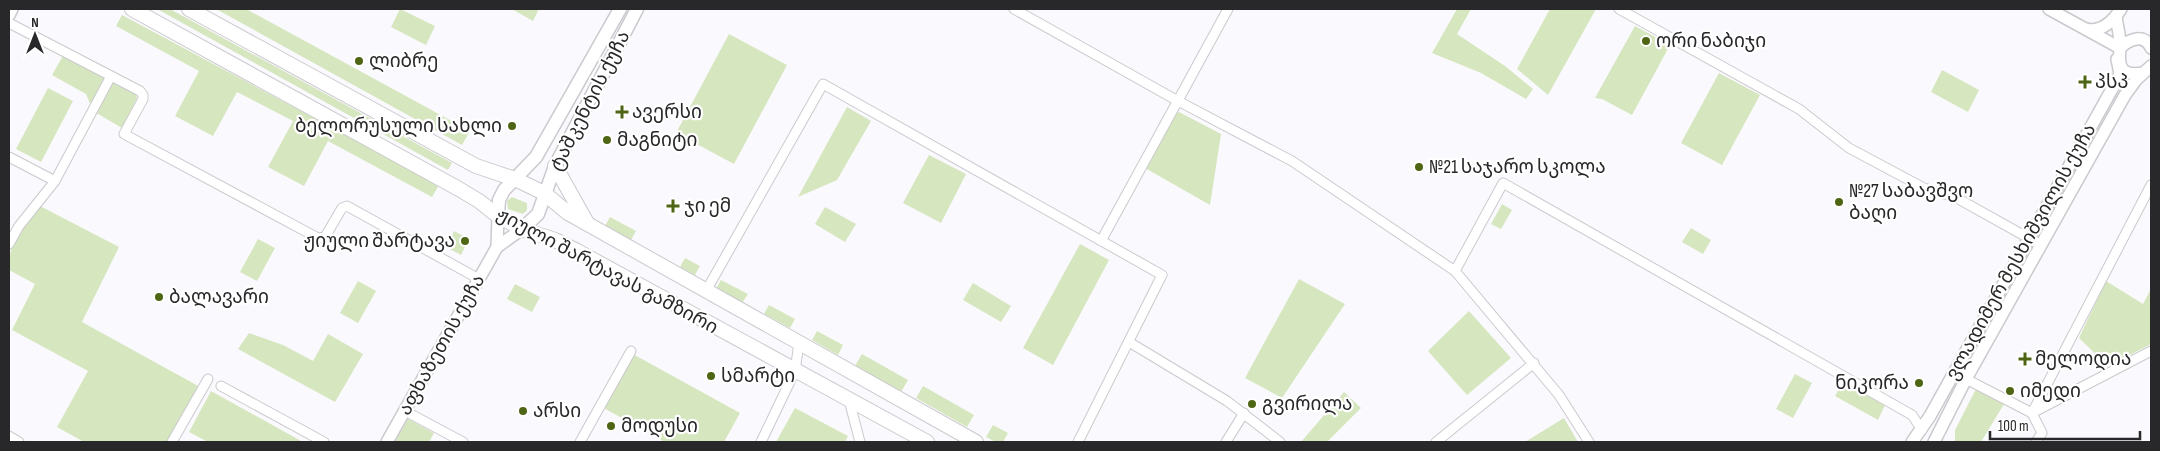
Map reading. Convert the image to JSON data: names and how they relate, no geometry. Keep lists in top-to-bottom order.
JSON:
{
  "streets": {
    "main road": ["ტაშკენტის ქუჩა", "ჟიული შარტავას გამზირი"],
    "street": ["ვლადიმერ მესხიშვილის ქუჩა", "აფხაზეთის ქუჩა"]
  },
  "crossings": [
    ["ტაშკენტის ქუჩა", "ჟიული შარტავას გამზირი"],
    ["ტაშკენტის ქუჩა", "აფხაზეთის ქუჩა"],
    ["ჟიული შარტავას გამზირი", "აფხაზეთის ქუჩა"]
  ],
  "places": {
    "other": [
      "ორი ნაბიჯი",
      "ლიბრე",
      "ბელორუსული სახლი",
      "მაგნიტი",
      "№21 საჯარო სკოლა",
      "№27 საბავშვო ბაღი",
      "ჟიული შარტავა",
      "ბალავარი",
      "სმარტი",
      "ნიკორა",
      "იმედი",
      "გვირილა",
      "არსი",
      "მოდუსი"
    ],
    "health": [
      "პსპ",
      "ავერსი",
      "ჯი ემ",
      "მელოდია"
    ]
  },
  "scale_bar": "100 m",
  "north": "top"
}
